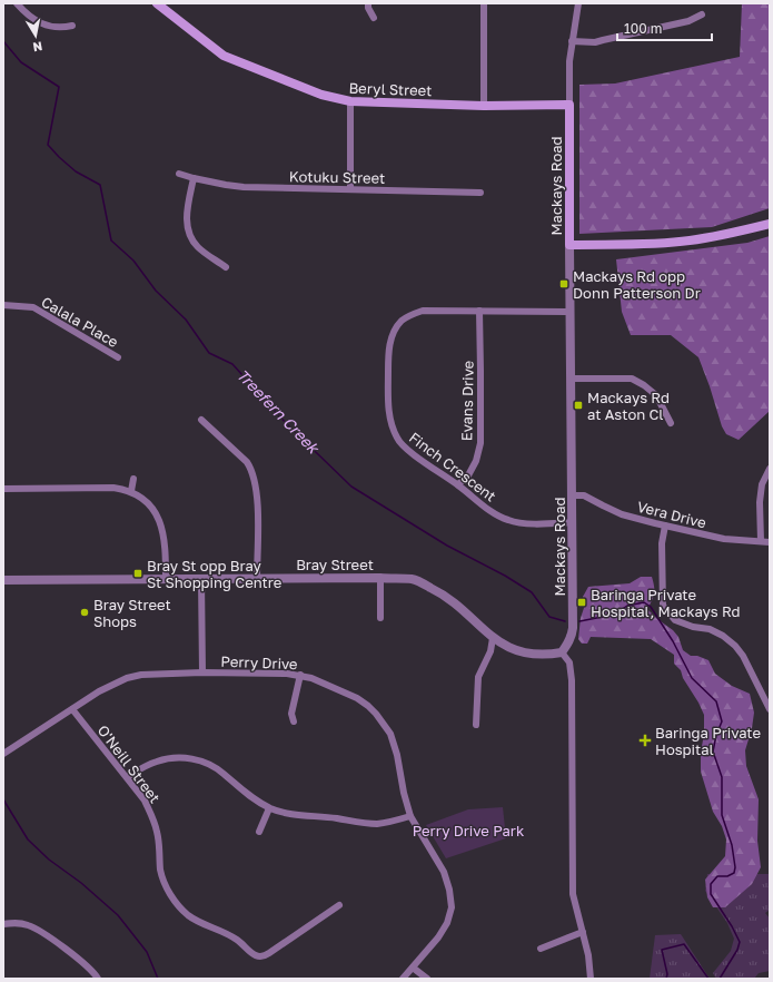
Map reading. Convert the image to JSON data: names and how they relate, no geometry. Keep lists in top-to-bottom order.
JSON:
{
  "streets": {
    "main road": ["Beryl Street", "Mackays Road"],
    "street": [
      "Kotuku Street",
      "Calala Place",
      "Evans Drive",
      "Finch Crescent",
      "Vera Drive",
      "Bray Street",
      "Perry Drive",
      "O'Neill Street"
    ]
  },
  "crossings": [
    ["Beryl Street", "Mackays Road"],
    ["Mackays Road", "Finch Crescent"],
    ["Mackays Road", "Vera Drive"],
    ["Mackays Road", "Bray Street"],
    ["Evans Drive", "Finch Crescent"],
    ["Perry Drive", "O'Neill Street"]
  ],
  "water": ["Treefern Creek"],
  "parks": ["Perry Drive Park"],
  "places": {
    "transit": [
      "Mackays Rd opp Donn Patterson Dr",
      "Mackays Rd at Aston Cl",
      "Bray St opp Bray St Shopping Centre",
      "Baringa Private Hospital, Mackays Rd"
    ],
    "other": ["Bray Street Shops"],
    "health": ["Baringa Private Hospital"]
  },
  "scale_bar": "100 m",
  "north": "bottom"
}
